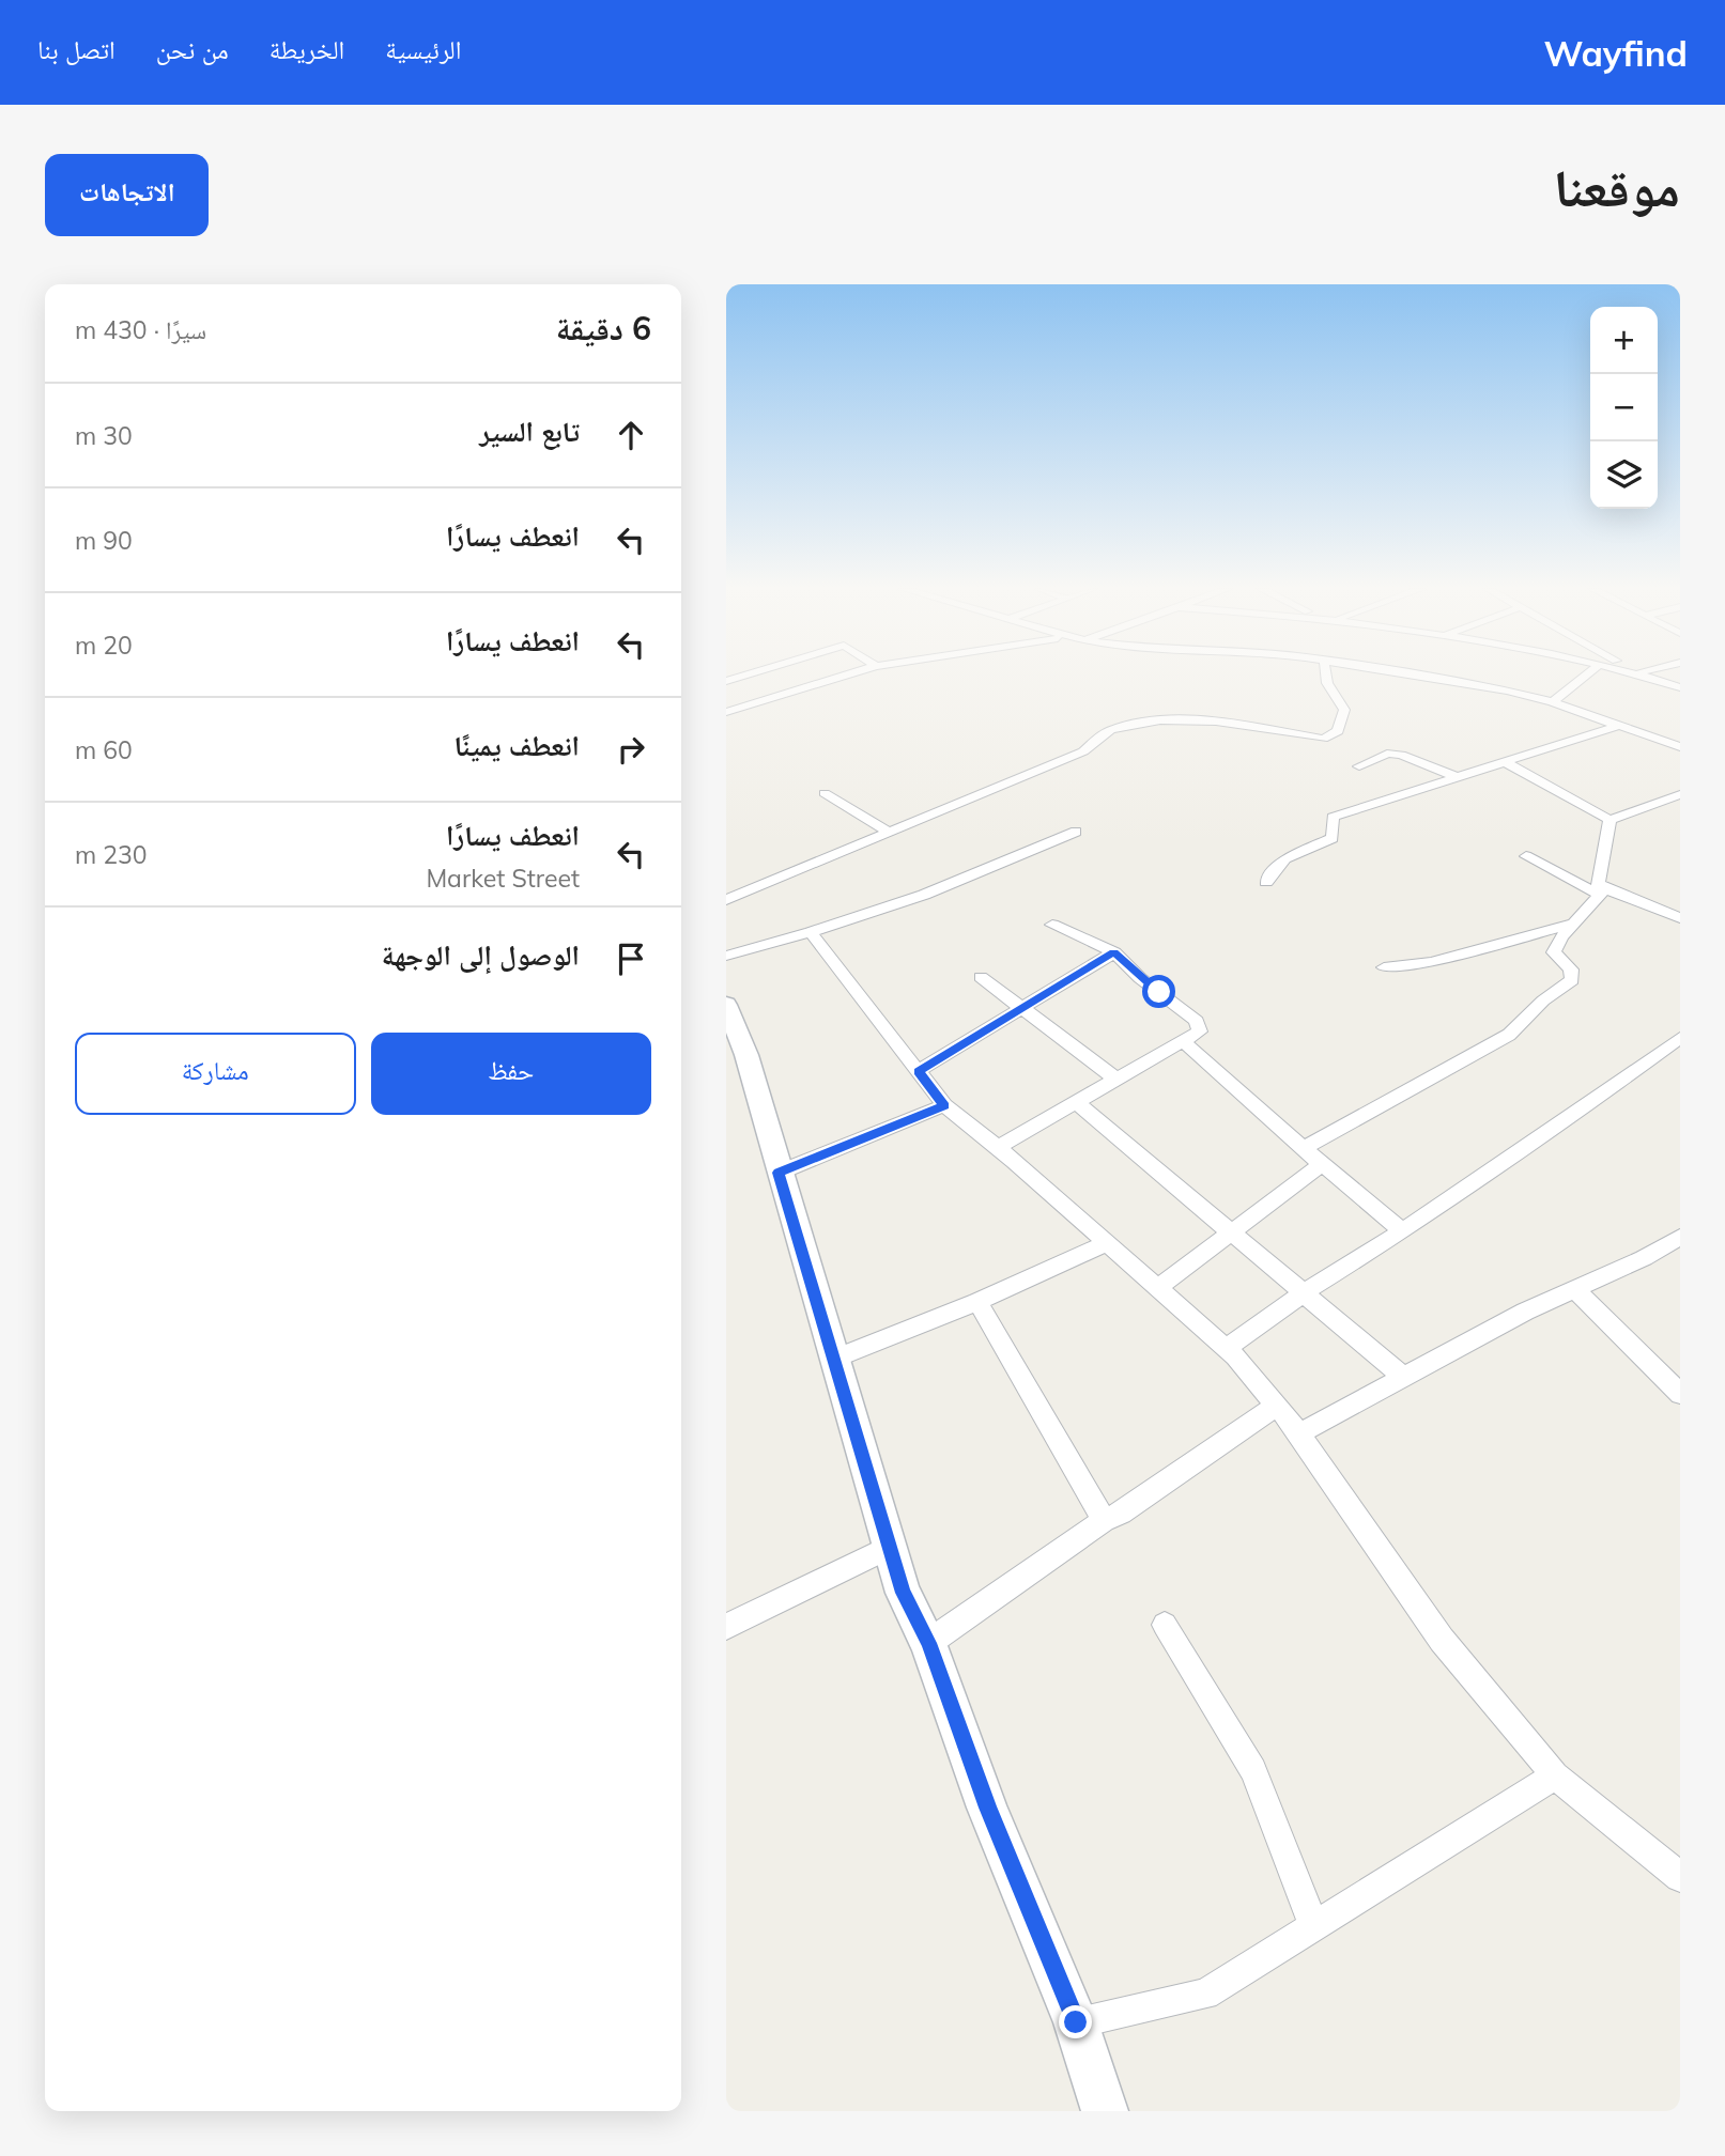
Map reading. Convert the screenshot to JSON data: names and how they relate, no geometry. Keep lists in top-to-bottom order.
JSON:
{
  "page": {
    "header": "Wayfind",
    "nav": [
      "الرئيسية",
      "الخريطة",
      "من نحن",
      "اتصل بنا"
    ],
    "title": "موقعنا",
    "buttons": [
      "الاتجاهات",
      ["حفظ", "مشاركة"]
    ],
    "heading": ["6 دقيقة", "سيرًا · 430 m"],
    "map_buttons": ["+", "−"],
    "list": [
      ["تابع السير", "30 m"],
      ["انعطف يسارًا", "90 m"],
      ["انعطف يسارًا", "20 m"],
      ["انعطف يمينًا", "60 m"],
      ["انعطف يسارًا", "Market Street", "230 m"],
      "الوصول إلى الوجهة"
    ]
  }
}
